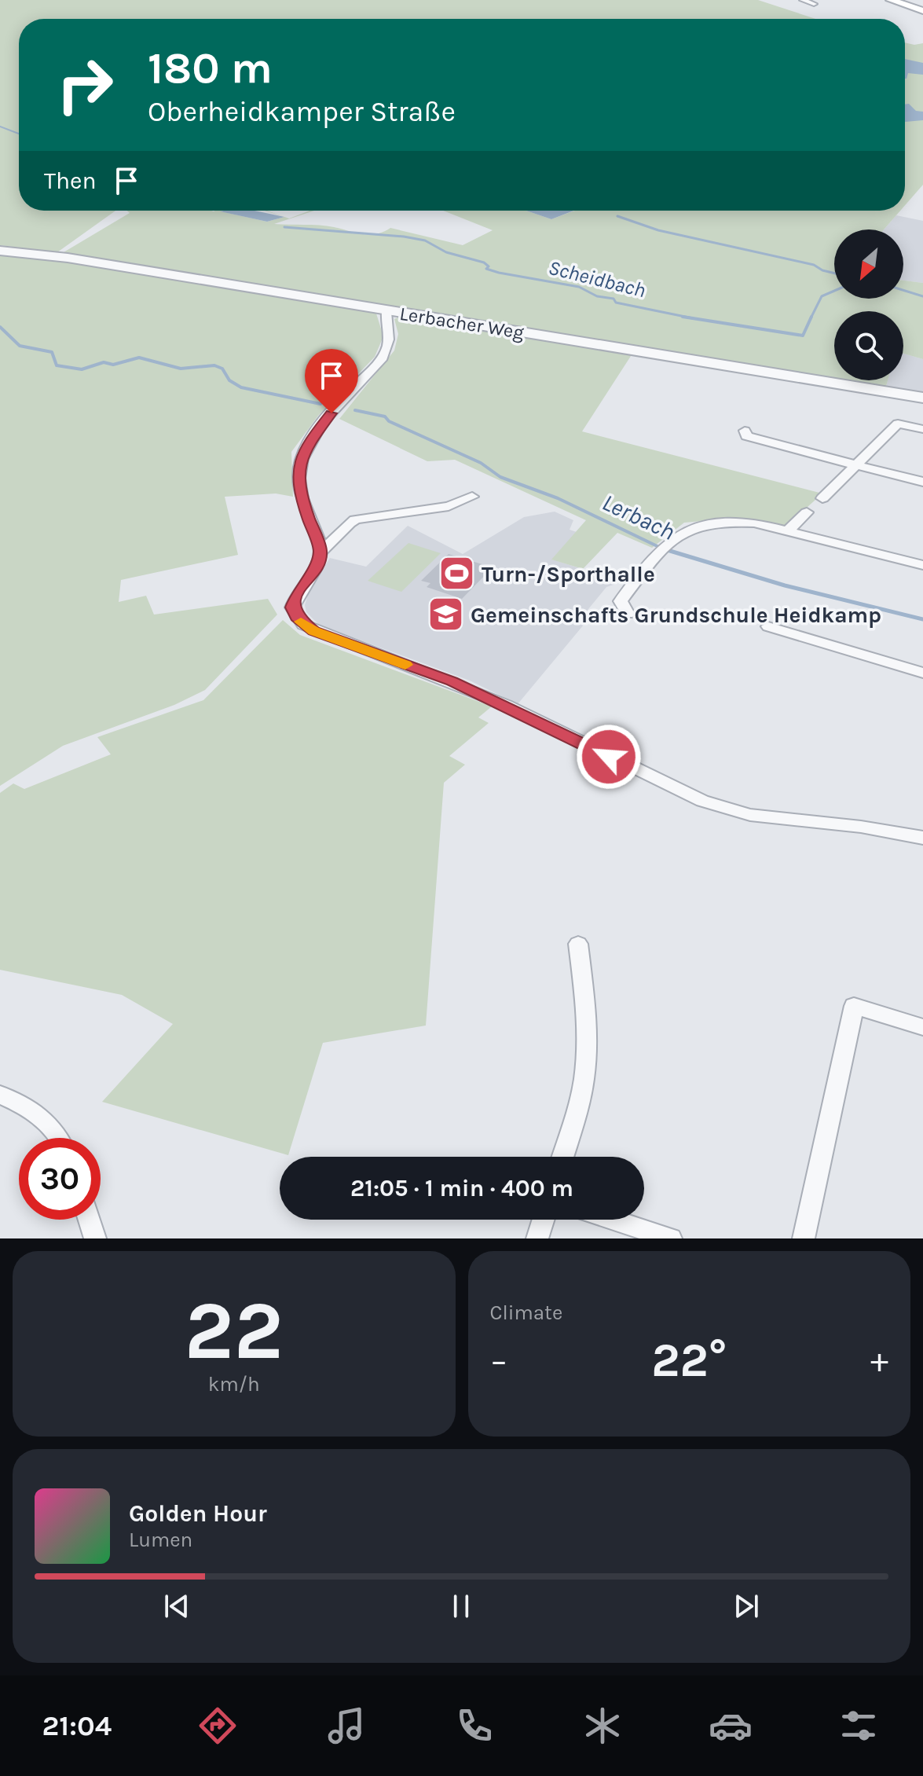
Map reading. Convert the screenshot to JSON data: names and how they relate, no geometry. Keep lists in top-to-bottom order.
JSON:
{
  "streets": {
    "street": ["Lerbacher Weg"]
  },
  "water": ["Scheidbach", "Lerbach"],
  "places": {
    "sports": ["Turn-/Sporthalle"],
    "school or university": ["Gemeinschafts Grundschule Heidkamp"]
  },
  "north": "bottom left",
  "page": {
    "turn": ["180 m", "Oberheidkamper Straße"],
    "then": "Then",
    "limit": "30",
    "trip": "21:05 · 1 min · 400 m",
    "tile": [
      ["22", "km/h"],
      "Climate"
    ],
    "heat": ["−", "22°", "+"],
    "song": ["Golden Hour", "Lumen"],
    "tabs": "21:04"
  }
}
